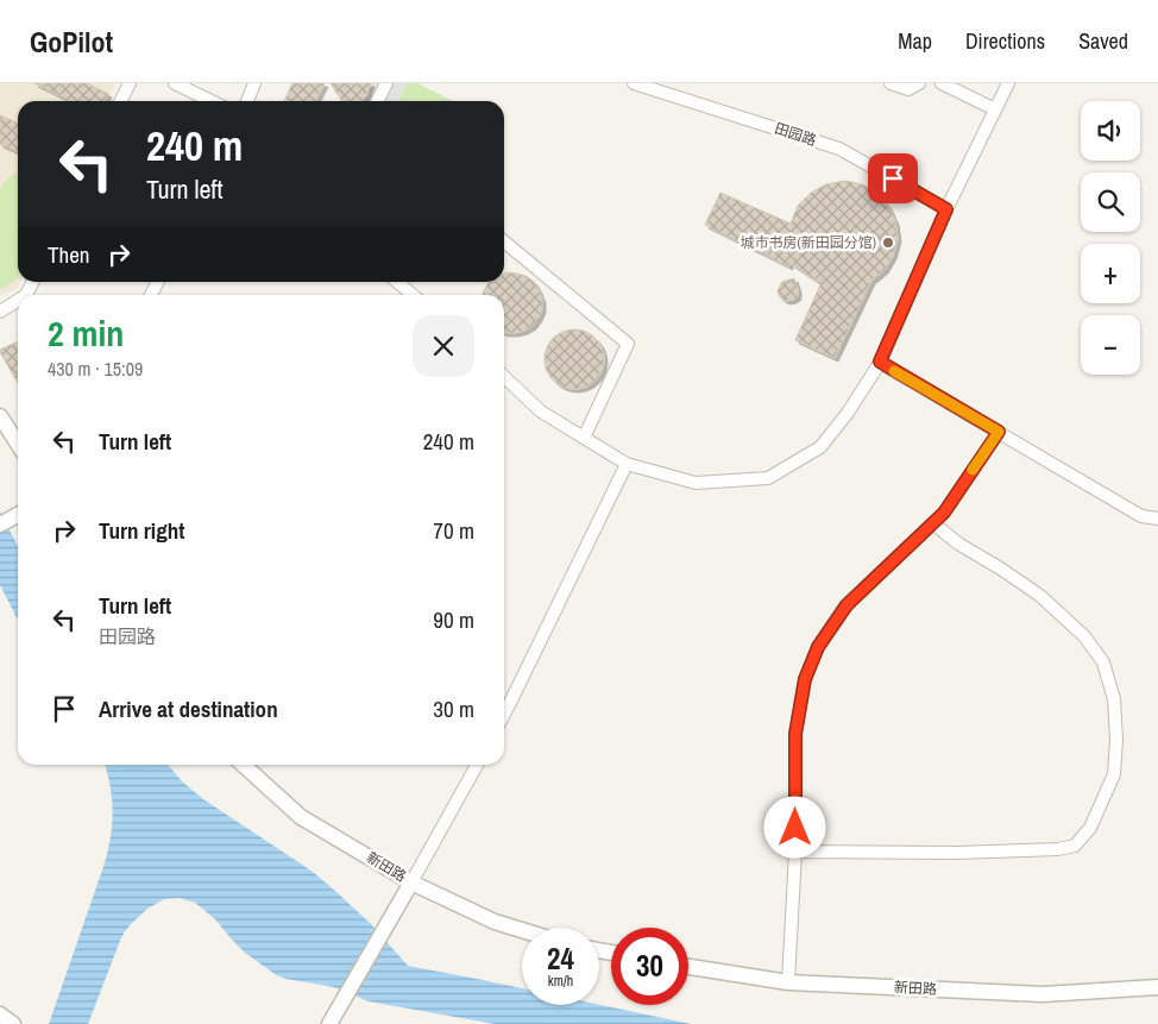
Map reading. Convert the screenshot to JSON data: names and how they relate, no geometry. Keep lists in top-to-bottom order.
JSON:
{
  "streets": {
    "street": ["田园路", "新田路"]
  },
  "places": ["城市书房(新田园分馆)"],
  "page": {
    "header": "GoPilot",
    "nav": ["Map", "Directions", "Saved"],
    "map_buttons": ["+", "−"],
    "turn": ["240 m", "Turn left"],
    "then": "Then",
    "heading": ["2 min", "430 m · 15:09"],
    "list": [
      {
        "name": "Turn left",
        "value": "240 m"
      },
      {
        "name": "Turn right",
        "value": "70 m"
      },
      {
        "name": "Turn left",
        "note": "田园路",
        "value": "90 m"
      },
      {
        "name": "Arrive at destination",
        "value": "30 m"
      }
    ],
    "speed": "24 km/h",
    "limit": "30"
  }
}
